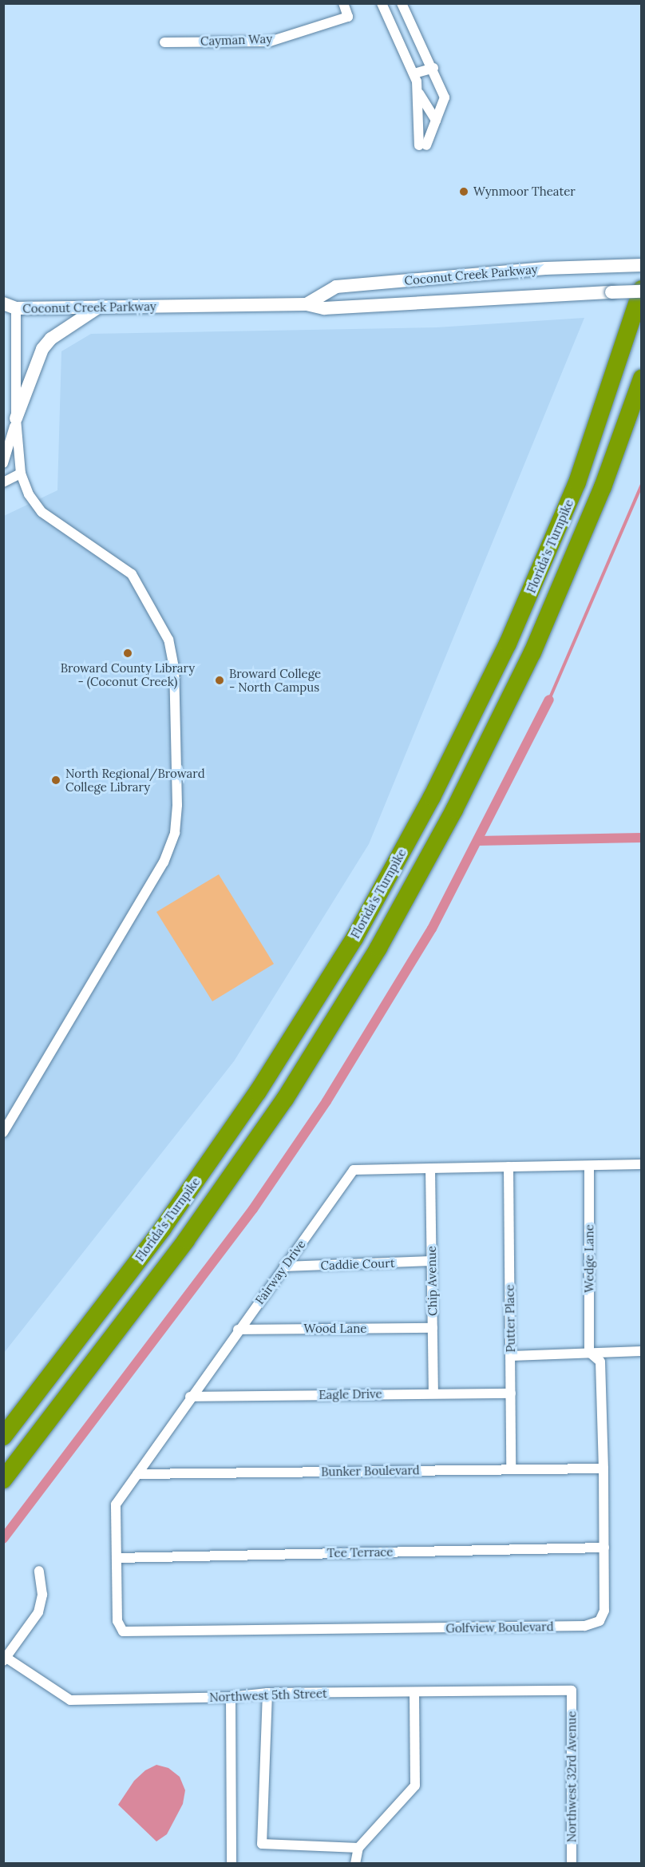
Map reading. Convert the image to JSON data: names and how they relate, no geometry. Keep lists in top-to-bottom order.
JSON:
{
  "streets": {
    "highway": ["Florida's Turnpike"],
    "main road": ["Coconut Creek Parkway"],
    "street": [
      "Cayman Way",
      "Wedge Lane",
      "Caddie Court",
      "Fairway Drive",
      "Chip Avenue",
      "Putter Place",
      "Wood Lane",
      "Eagle Drive",
      "Bunker Boulevard",
      "Tee Terrace",
      "Golfview Boulevard",
      "Northwest 5th Street",
      "Northwest 32rd Avenue"
    ]
  },
  "crossings": [
    ["Coconut Creek Parkway", "Florida's Turnpike"],
    ["Wedge Lane", "Fairway Drive"],
    ["Wedge Lane", "Golfview Boulevard"],
    ["Caddie Court", "Fairway Drive"],
    ["Caddie Court", "Chip Avenue"],
    ["Fairway Drive", "Chip Avenue"],
    ["Fairway Drive", "Putter Place"],
    ["Fairway Drive", "Wood Lane"],
    ["Fairway Drive", "Eagle Drive"],
    ["Fairway Drive", "Bunker Boulevard"],
    ["Fairway Drive", "Tee Terrace"],
    ["Fairway Drive", "Golfview Boulevard"],
    ["Chip Avenue", "Wood Lane"],
    ["Chip Avenue", "Eagle Drive"],
    ["Putter Place", "Eagle Drive"],
    ["Putter Place", "Bunker Boulevard"],
    ["Bunker Boulevard", "Golfview Boulevard"],
    ["Tee Terrace", "Golfview Boulevard"],
    ["Northwest 5th Street", "Northwest 32rd Avenue"]
  ],
  "places": [
    "Wynmoor Theater",
    "Broward County Library - (Coconut Creek)",
    "Broward College - North Campus",
    "North Regional/Broward College Library"
  ]
}
